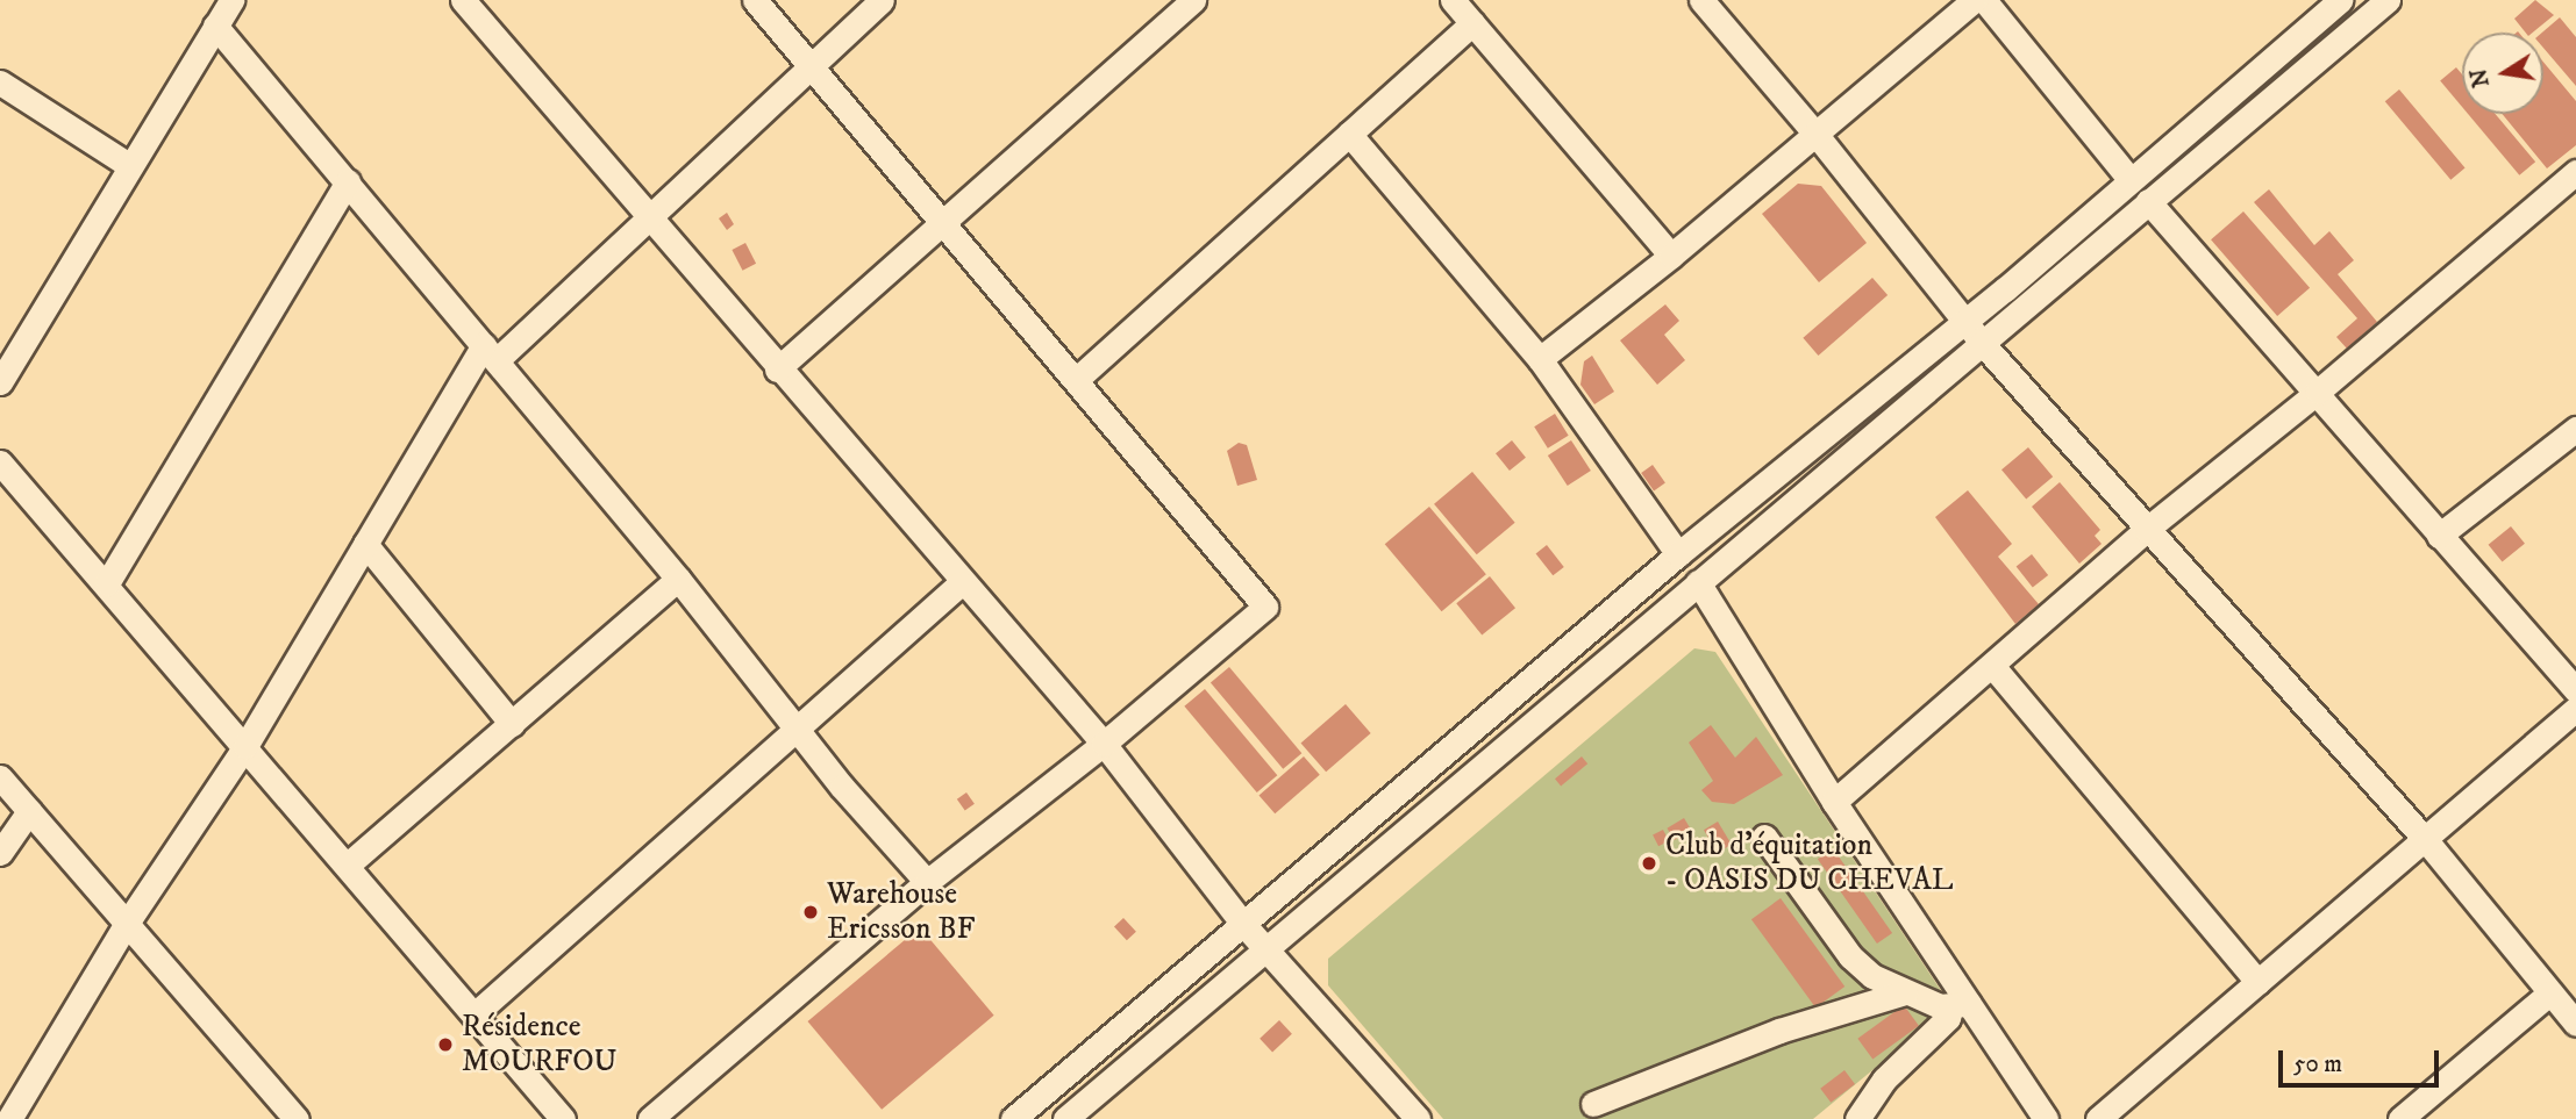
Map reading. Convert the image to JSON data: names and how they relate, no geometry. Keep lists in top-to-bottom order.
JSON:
{
  "places": ["Club d'équitation - OASIS DU CHEVAL", "Warehouse Ericsson BF", "Résidence MOURFOU"],
  "scale_bar": "50 m",
  "north": "left"
}
